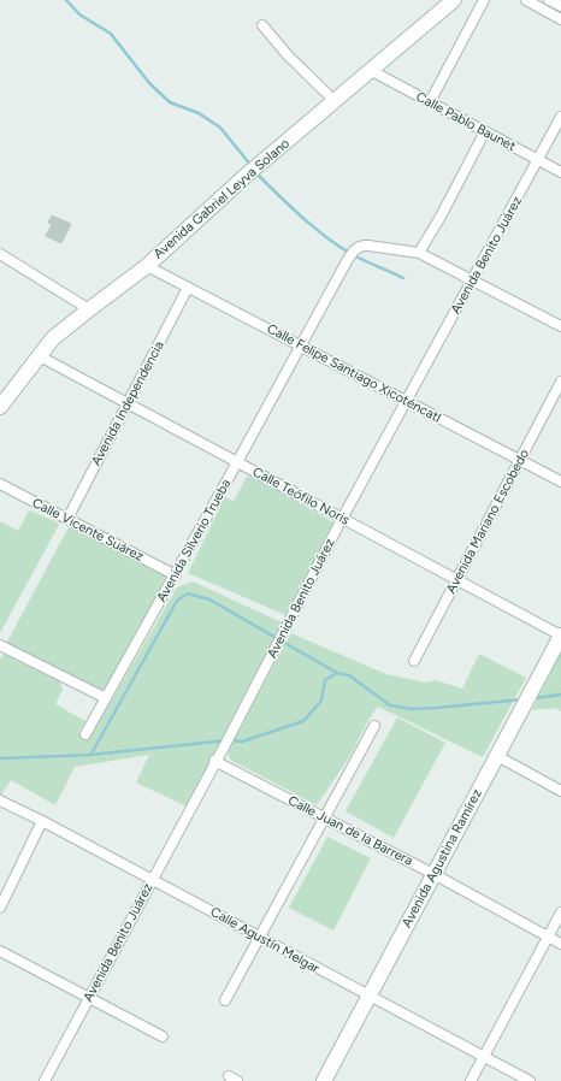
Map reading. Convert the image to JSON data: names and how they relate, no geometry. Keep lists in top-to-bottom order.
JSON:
{
  "streets": {
    "street": [
      "Calle Pablo Baunet",
      "Avenida Gabriel Leyva Solano",
      "Avenida Benito Juárez",
      "Calle Felipe Santiago Xicoténcatl",
      "Avenida Independencia",
      "Calle Teófilo Noris",
      "Avenida Mariano Escobedo",
      "Calle Vicente Suárez",
      "Avenida Silverio Trueba",
      "Calle Juan de la Barrera",
      "Avenida Agustina Ramírez",
      "Calle Agustín Melgar"
    ]
  },
  "crossings": [
    ["Calle Pablo Baunet", "Avenida Gabriel Leyva Solano"],
    ["Calle Pablo Baunet", "Avenida Benito Juárez"],
    ["Avenida Gabriel Leyva Solano", "Calle Felipe Santiago Xicoténcatl"],
    ["Avenida Gabriel Leyva Solano", "Calle Teófilo Noris"],
    ["Avenida Benito Juárez", "Calle Felipe Santiago Xicoténcatl"],
    ["Avenida Benito Juárez", "Calle Teófilo Noris"],
    ["Avenida Benito Juárez", "Calle Juan de la Barrera"],
    ["Avenida Benito Juárez", "Calle Agustín Melgar"],
    ["Calle Felipe Santiago Xicoténcatl", "Avenida Independencia"],
    ["Calle Felipe Santiago Xicoténcatl", "Avenida Mariano Escobedo"],
    ["Calle Felipe Santiago Xicoténcatl", "Avenida Silverio Trueba"],
    ["Avenida Independencia", "Calle Teófilo Noris"],
    ["Avenida Independencia", "Calle Vicente Suárez"],
    ["Calle Teófilo Noris", "Avenida Mariano Escobedo"],
    ["Calle Teófilo Noris", "Avenida Silverio Trueba"],
    ["Calle Teófilo Noris", "Avenida Agustina Ramírez"],
    ["Calle Vicente Suárez", "Avenida Silverio Trueba"],
    ["Calle Juan de la Barrera", "Avenida Agustina Ramírez"],
    ["Avenida Agustina Ramírez", "Calle Agustín Melgar"]
  ]
}
